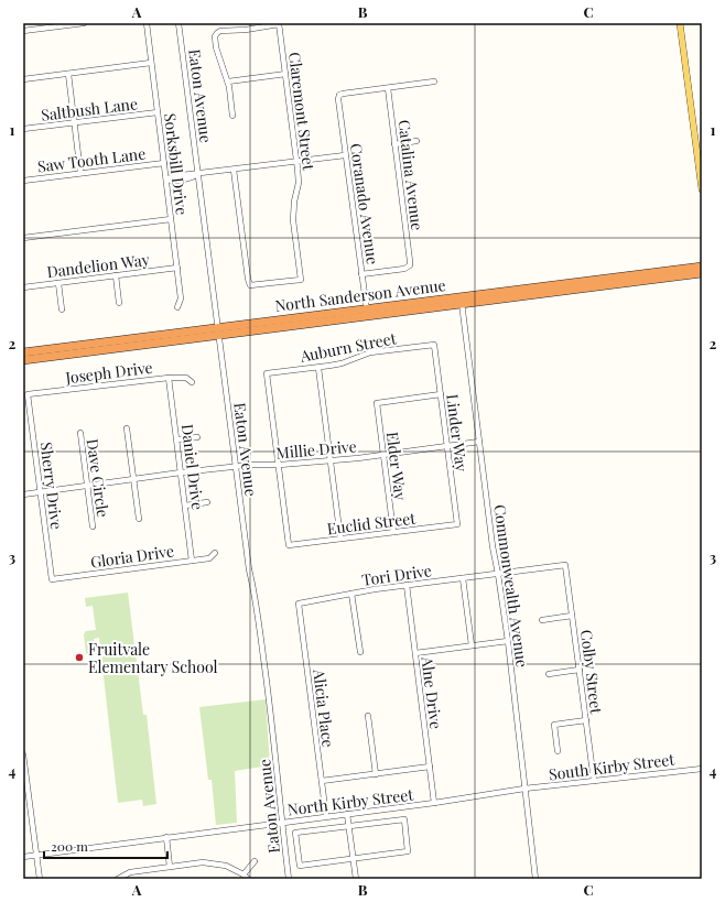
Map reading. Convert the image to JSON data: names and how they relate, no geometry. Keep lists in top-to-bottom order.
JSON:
{
  "streets": {
    "highway": ["North Sanderson Avenue"],
    "street": [
      "Eaton Avenue",
      "Saltbush Lane",
      "Claremont Street",
      "Saw Tooth Lane",
      "Sorksbill Drive",
      "Catalina Avenue",
      "Coranado Avenue",
      "Dandelion Way",
      "Auburn Street",
      "Joseph Drive",
      "Linder Way",
      "Millie Drive",
      "Elder Way",
      "Daniel Drive",
      "Dave Circle",
      "Sherry Drive",
      "Euclid Street",
      "Gloria Drive",
      "Tori Drive",
      "Commonwealth Avenue",
      "Colby Street",
      "Alne Drive",
      "Alicia Place",
      "South Kirby Street",
      "North Kirby Street"
    ]
  },
  "crossings": [
    ["Eaton Avenue", "North Sanderson Avenue"],
    ["Eaton Avenue", "Millie Drive"],
    ["Eaton Avenue", "North Kirby Street"],
    ["Saltbush Lane", "Sorksbill Drive"],
    ["Saw Tooth Lane", "Sorksbill Drive"],
    ["Sorksbill Drive", "Dandelion Way"],
    ["Catalina Avenue", "Coranado Avenue"],
    ["Coranado Avenue", "North Sanderson Avenue"],
    ["North Sanderson Avenue", "Commonwealth Avenue"],
    ["Auburn Street", "Linder Way"],
    ["Auburn Street", "Millie Drive"],
    ["Auburn Street", "Euclid Street"],
    ["Joseph Drive", "Daniel Drive"],
    ["Joseph Drive", "Sherry Drive"],
    ["Linder Way", "Millie Drive"],
    ["Linder Way", "Elder Way"],
    ["Linder Way", "Euclid Street"],
    ["Millie Drive", "Elder Way"],
    ["Millie Drive", "Daniel Drive"],
    ["Millie Drive", "Dave Circle"],
    ["Millie Drive", "Sherry Drive"],
    ["Millie Drive", "Euclid Street"],
    ["Millie Drive", "Commonwealth Avenue"],
    ["Elder Way", "Euclid Street"],
    ["Daniel Drive", "Gloria Drive"],
    ["Sherry Drive", "Gloria Drive"],
    ["Tori Drive", "Commonwealth Avenue"],
    ["Tori Drive", "Colby Street"],
    ["Tori Drive", "Alne Drive"],
    ["Tori Drive", "Alicia Place"],
    ["Commonwealth Avenue", "South Kirby Street"],
    ["Commonwealth Avenue", "North Kirby Street"],
    ["Colby Street", "South Kirby Street"],
    ["Alne Drive", "North Kirby Street"],
    ["Alicia Place", "North Kirby Street"],
    ["South Kirby Street", "North Kirby Street"]
  ],
  "places": ["Fruitvale Elementary School"],
  "scale_bar": "200 m",
  "grid": {
    "columns": ["A", "B", "C"],
    "rows": [
      "1",
      "2",
      "3",
      "4"
    ]
  }
}
